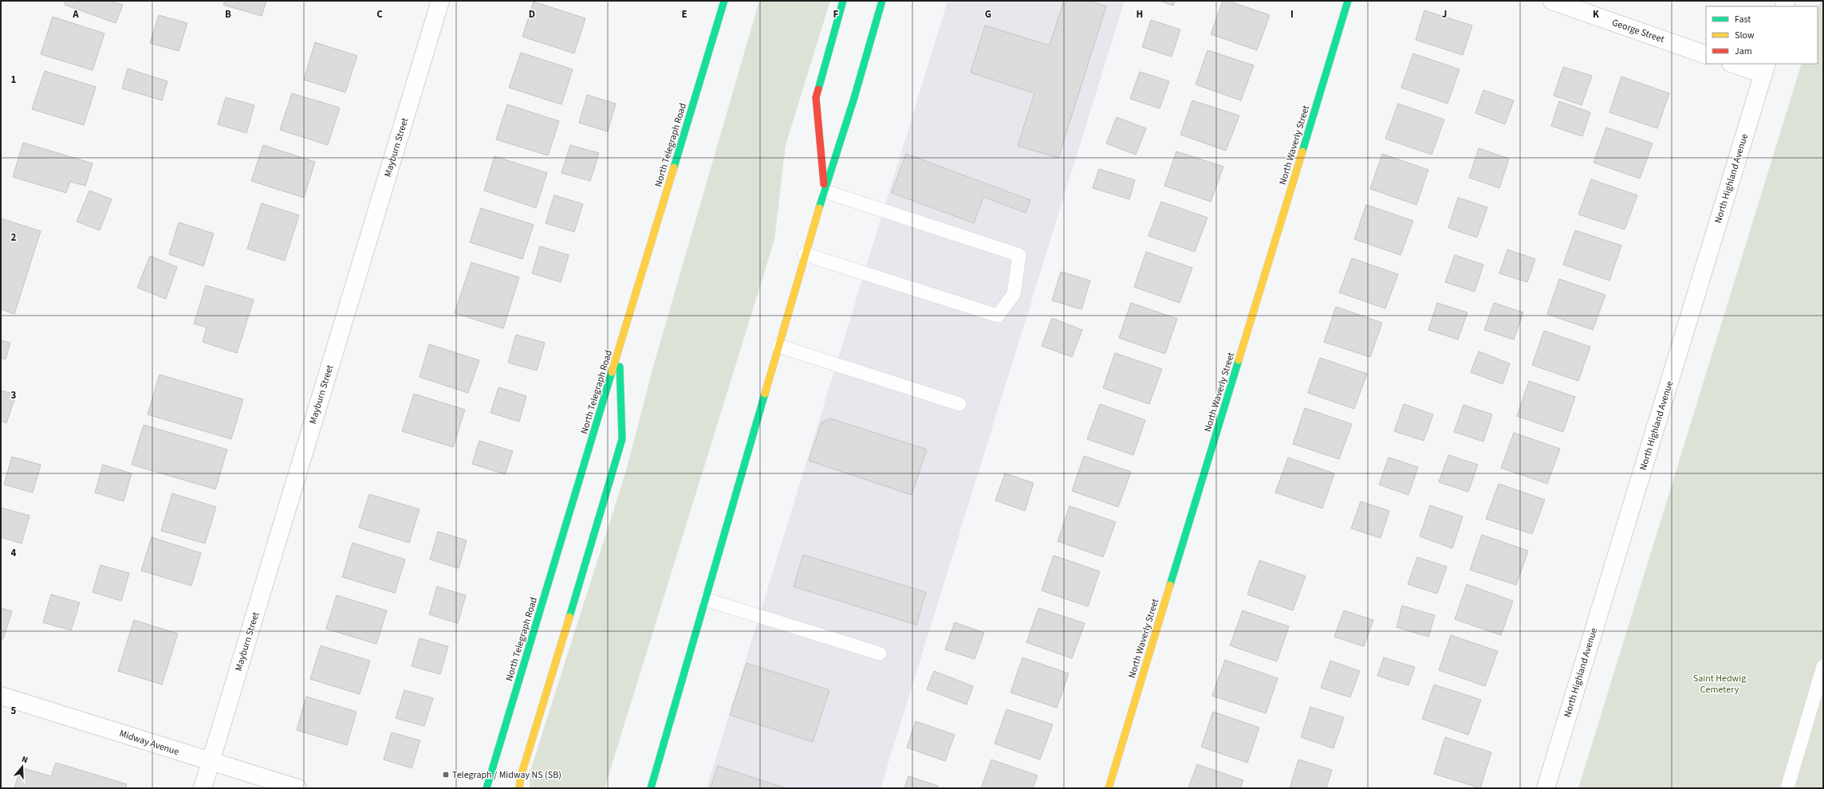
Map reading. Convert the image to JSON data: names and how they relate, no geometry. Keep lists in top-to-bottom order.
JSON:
{
  "streets": {
    "main road": ["North Telegraph Road", "North Waverly Street"],
    "street": [
      "George Street",
      "Mayburn Street",
      "North Highland Avenue",
      "Midway Avenue"
    ]
  },
  "crossings": [
    ["Mayburn Street", "Midway Avenue"]
  ],
  "parks": ["Saint Hedwig Cemetery"],
  "places": {
    "transit": ["Telegraph / Midway NS (SB)"]
  },
  "legend": ["Fast", "Slow", "Jam"],
  "north": "top",
  "grid": {
    "columns": [
      "A",
      "B",
      "C",
      "D",
      "E",
      "F",
      "G",
      "H",
      "I",
      "J",
      "K"
    ],
    "rows": [
      "1",
      "2",
      "3",
      "4",
      "5"
    ]
  }
}
